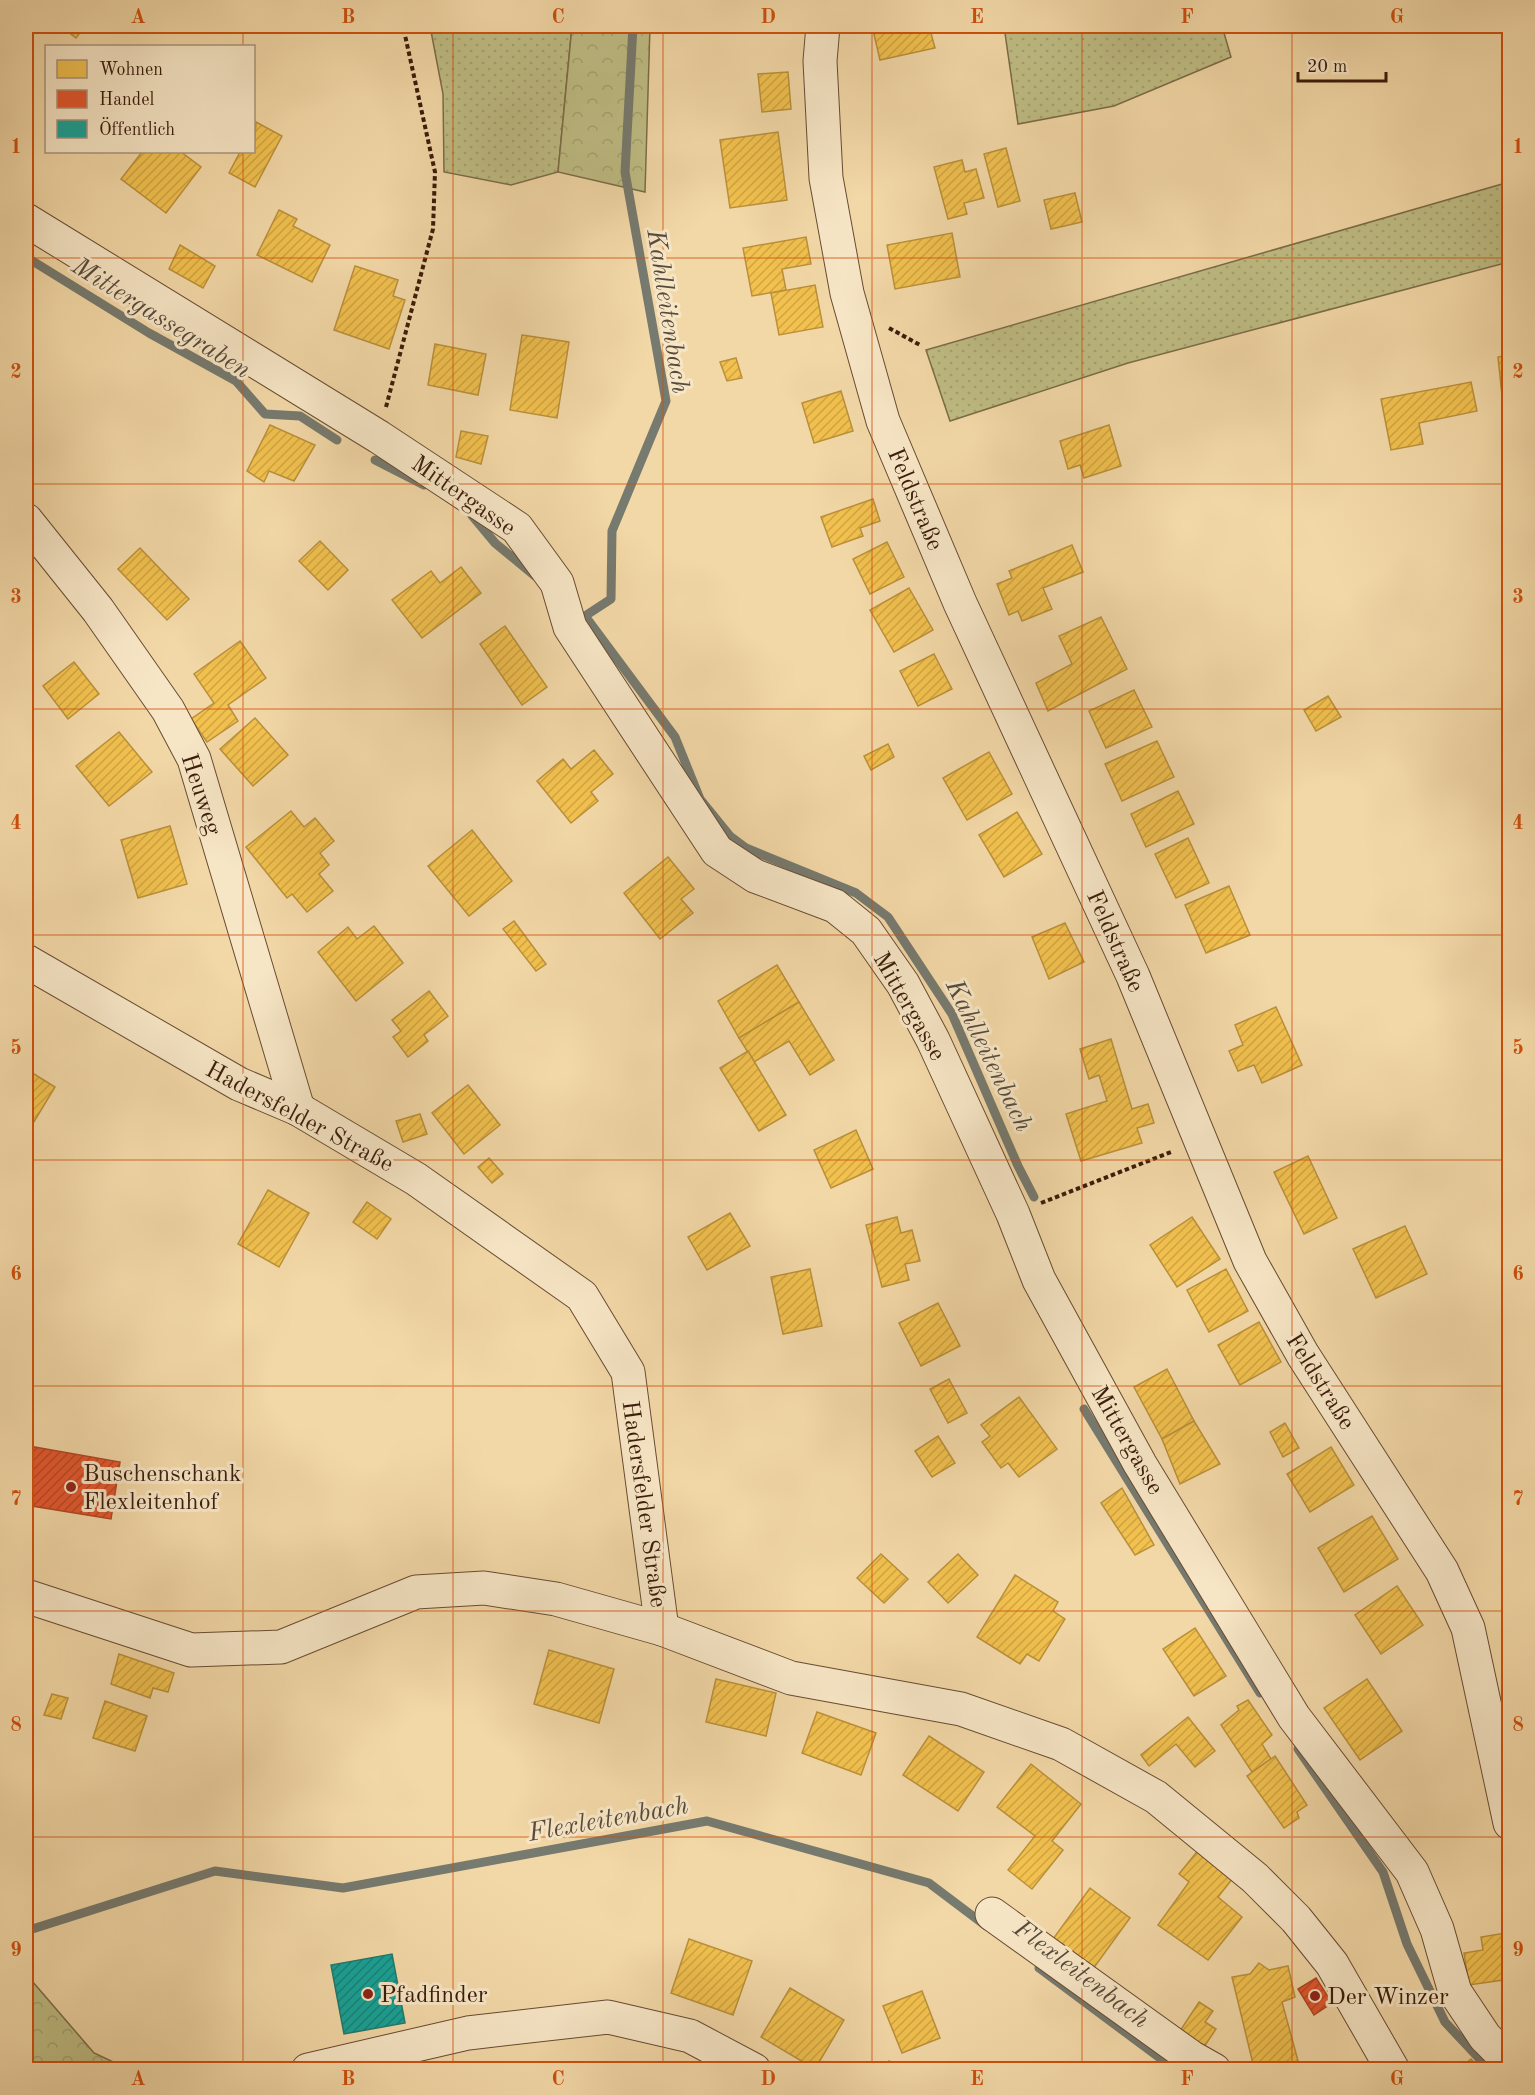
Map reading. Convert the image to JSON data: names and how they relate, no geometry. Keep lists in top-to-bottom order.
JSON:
{
  "streets": {
    "street": [
      "Mittergasse",
      "Feldstraße",
      "Heuweg",
      "Hadersfelder Straße"
    ]
  },
  "crossings": [
    ["Heuweg", "Hadersfelder Straße"]
  ],
  "water": ["Kahlleitenbach", "Mittergassegraben", "Flexleitenbach"],
  "places": ["Buschenschank Flexleitenhof", "Pfadfinder", "Der Winzer"],
  "legend": ["Wohnen", "Handel", "Öffentlich"],
  "scale_bar": "20 m",
  "grid": {
    "columns": [
      "A",
      "B",
      "C",
      "D",
      "E",
      "F",
      "G"
    ],
    "rows": [
      "1",
      "2",
      "3",
      "4",
      "5",
      "6",
      "7",
      "8",
      "9"
    ]
  }
}
